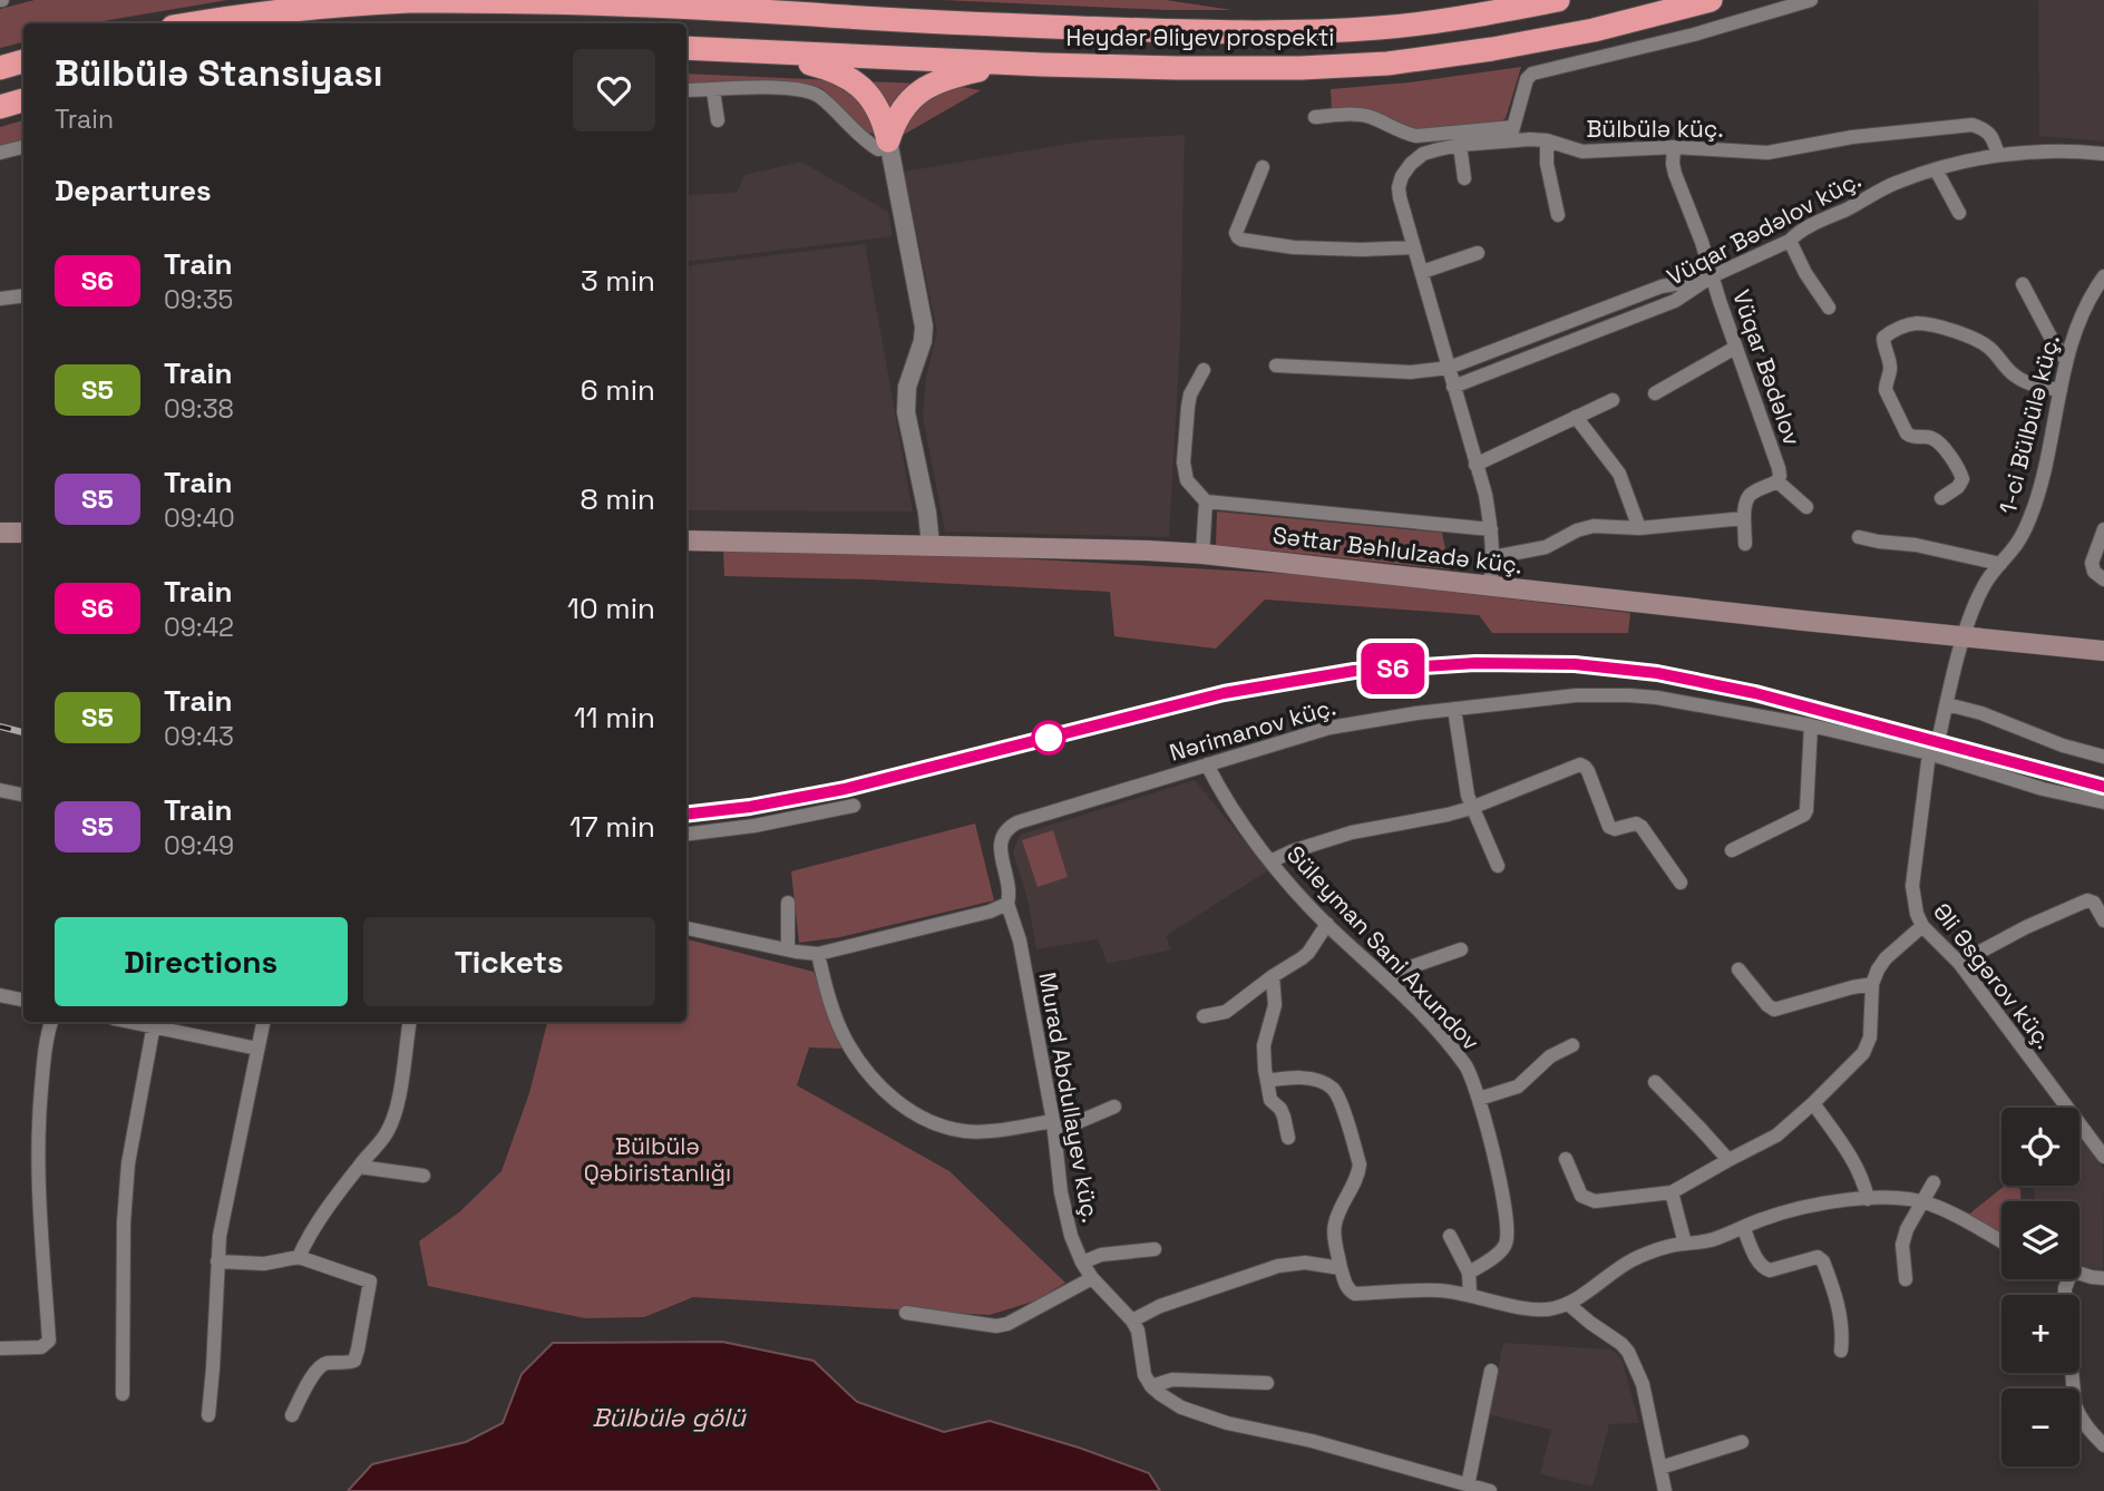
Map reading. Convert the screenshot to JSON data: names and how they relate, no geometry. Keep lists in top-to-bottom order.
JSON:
{
  "streets": {
    "highway": ["Heydər Əliyev prospekti"],
    "main road": ["Səttar Bəhlulzadə küç."],
    "street": [
      "Bülbülə küç.",
      "Vüqar Bədəlov küç.",
      "Vüqar Bədəlov",
      "1-ci Bülbülə küç.",
      "Nərimanov küç.",
      "Süleyman Sani Axundov",
      "Əli Əsgərov küç.",
      "Murad Abdullayev küç."
    ]
  },
  "crossings": [
    ["Bülbülə küç.", "Vüqar Bədəlov küç."],
    ["Bülbülə küç.", "Vüqar Bədəlov"],
    ["Bülbülə küç.", "Səttar Bəhlulzadə küç."],
    ["Vüqar Bədəlov küç.", "Vüqar Bədəlov"],
    ["1-ci Bülbülə küç.", "Səttar Bəhlulzadə küç."],
    ["1-ci Bülbülə küç.", "Nərimanov küç."],
    ["1-ci Bülbülə küç.", "Əli Əsgərov küç."],
    ["Nərimanov küç.", "Süleyman Sani Axundov"],
    ["Nərimanov küç.", "Əli Əsgərov küç."],
    ["Nərimanov küç.", "Murad Abdullayev küç."]
  ],
  "water": ["Bülbülə gölü"],
  "parks": ["Bülbülə Qəbiristanlığı"],
  "page": {
    "on_map": "S6",
    "heading": [
      ["Bülbülə Stansiyası", "Train"],
      "Departures"
    ],
    "list": [
      {
        "mark": "S6",
        "name": "Train",
        "note": "09:35",
        "value": "3 min"
      },
      {
        "mark": "S5",
        "name": "Train",
        "note": "09:38",
        "value": "6 min"
      },
      {
        "mark": "S5",
        "name": "Train",
        "note": "09:40",
        "value": "8 min"
      },
      {
        "mark": "S6",
        "name": "Train",
        "note": "09:42",
        "value": "10 min"
      },
      {
        "mark": "S5",
        "name": "Train",
        "note": "09:43",
        "value": "11 min"
      },
      {
        "mark": "S5",
        "name": "Train",
        "note": "09:49",
        "value": "17 min"
      }
    ],
    "buttons": ["Directions", "Tickets"],
    "map_buttons": ["+", "−"]
  }
}
